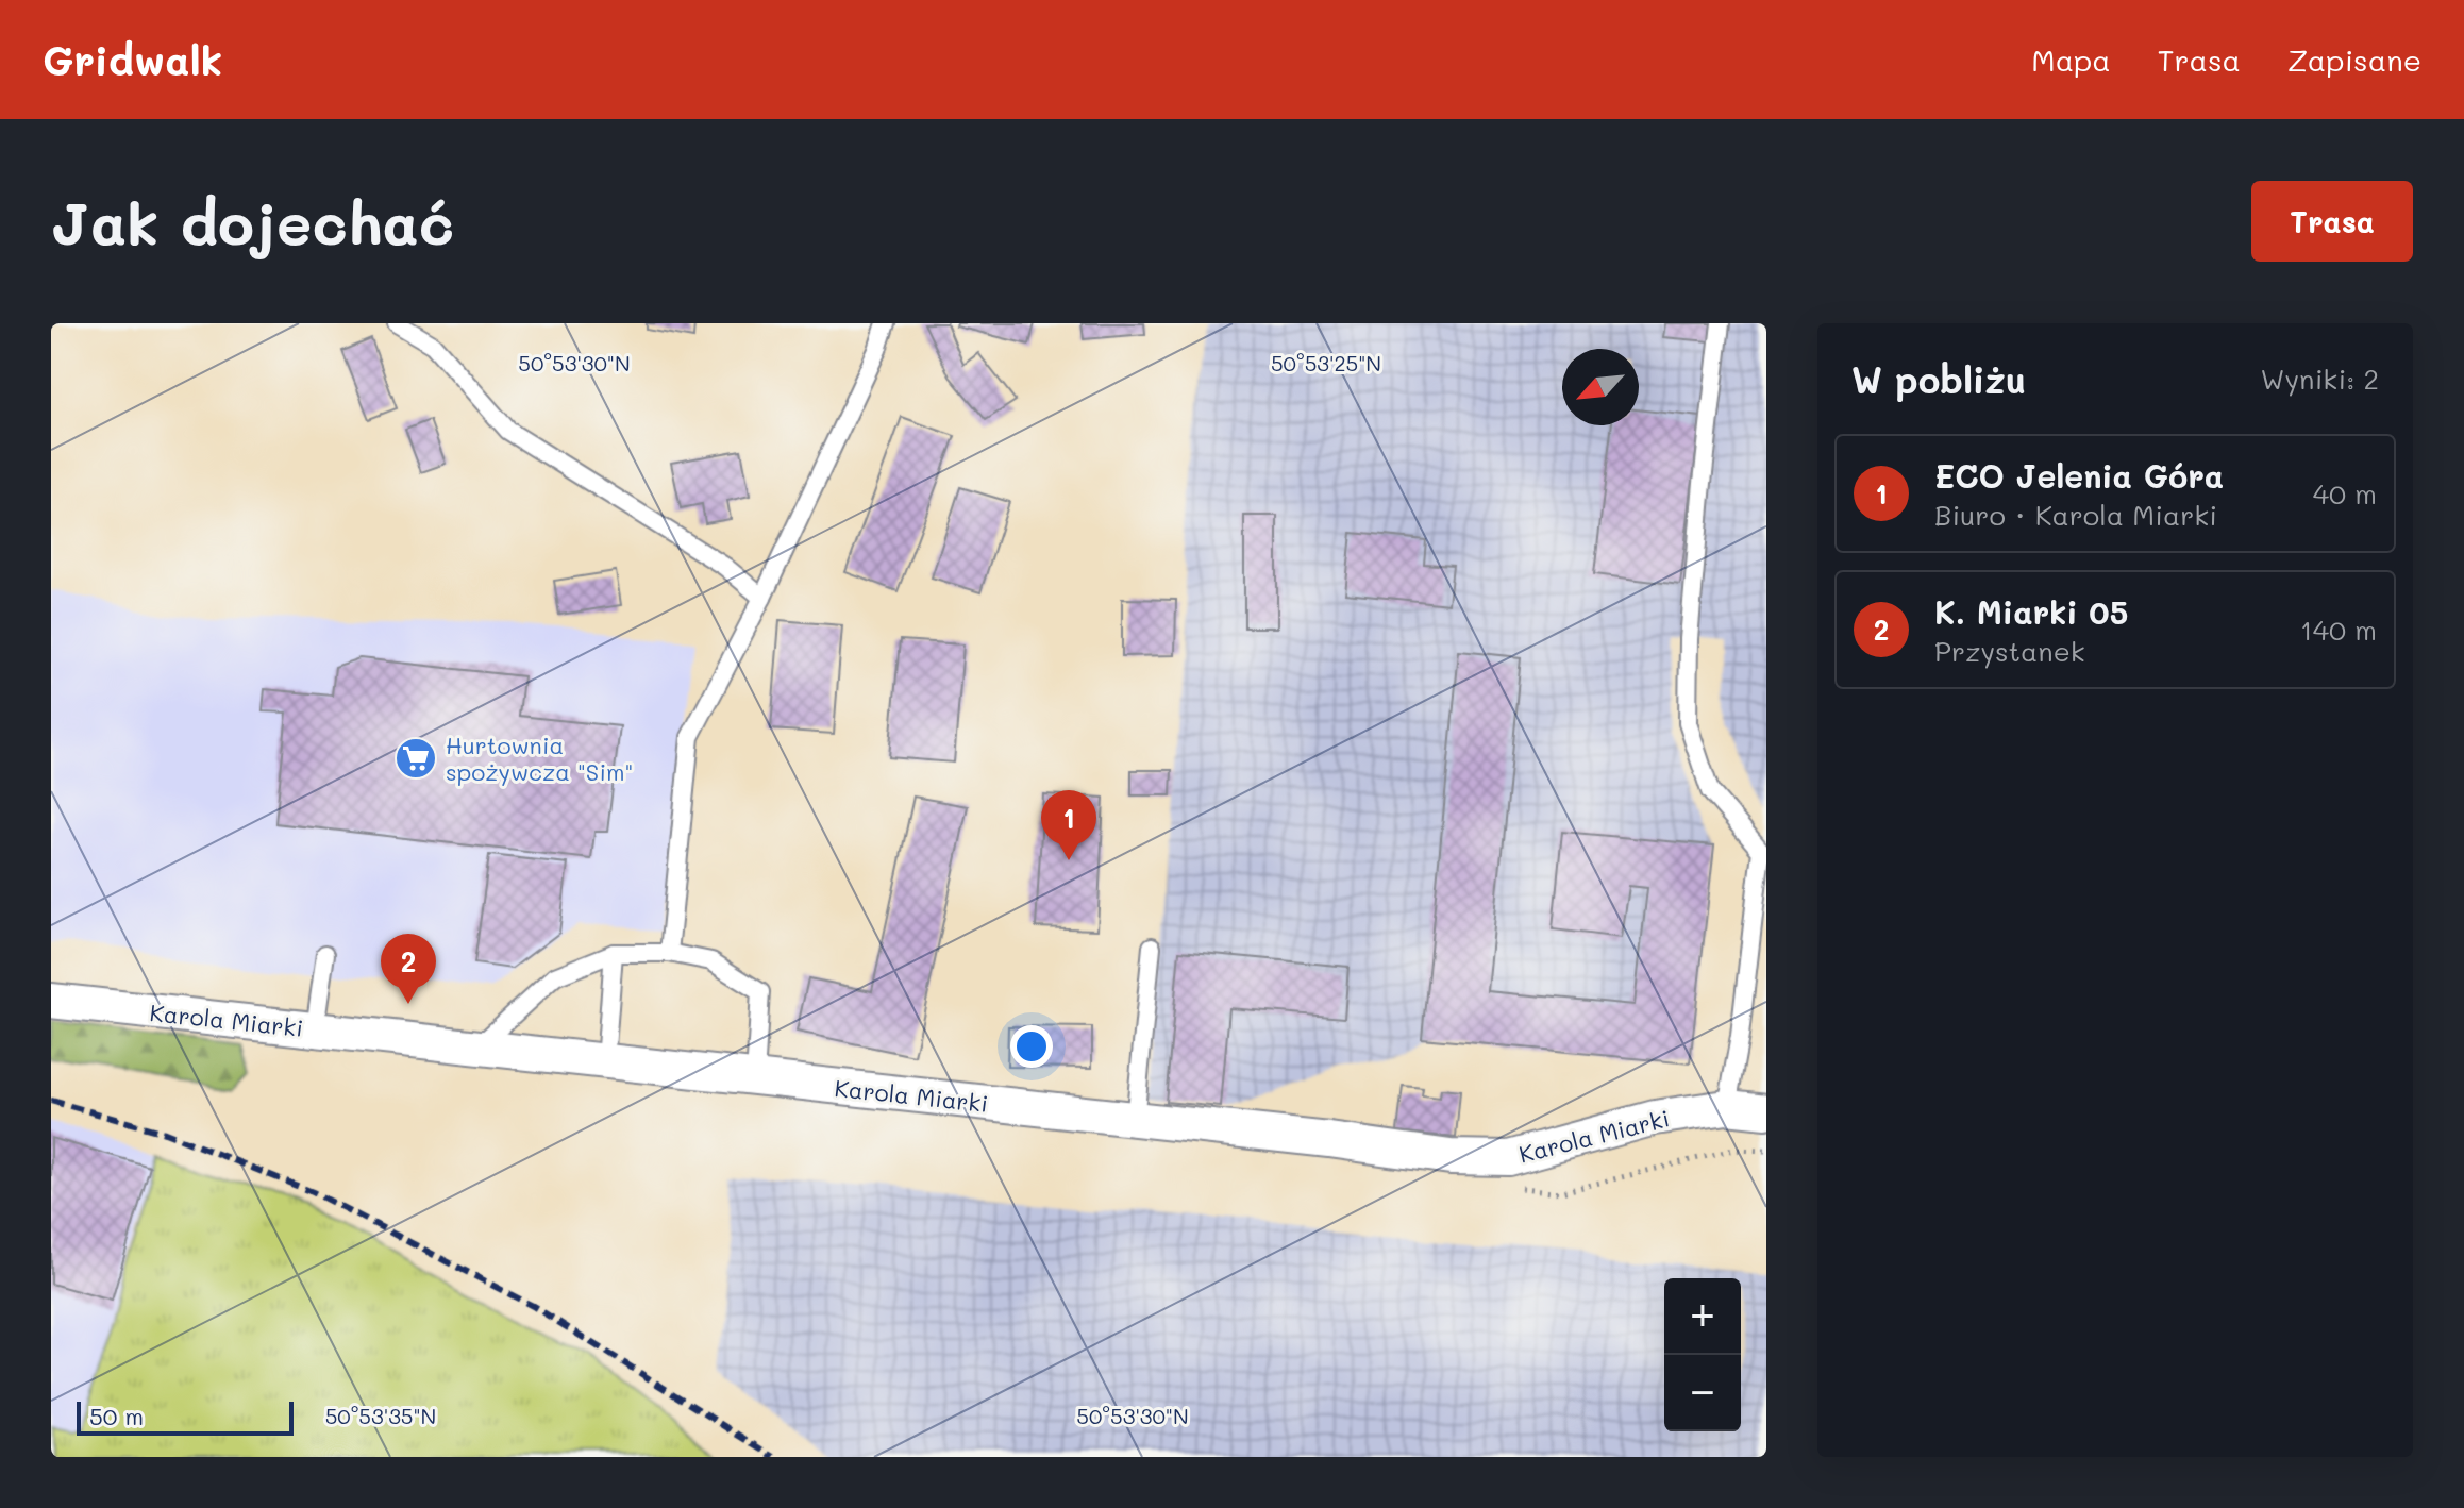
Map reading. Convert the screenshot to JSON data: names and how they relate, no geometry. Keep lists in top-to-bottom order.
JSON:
{
  "streets": {
    "street": ["Karola Miarki"]
  },
  "places": {
    "supermarket": ["Hurtownia spożywcza \"Sim\""]
  },
  "scale_bar": "50 m",
  "north": "bottom left",
  "page": {
    "header": "Gridwalk",
    "nav": ["Mapa", "Trasa", "Zapisane"],
    "buttons": "Trasa",
    "title": "Jak dojechać",
    "heading": ["W pobliżu", "Wyniki: 2"],
    "list": [
      {
        "mark": "1",
        "name": "ECO Jelenia Góra",
        "note": "Biuro · Karola Miarki",
        "value": "40 m"
      },
      {
        "mark": "2",
        "name": "K. Miarki 05",
        "note": "Przystanek",
        "value": "140 m"
      }
    ],
    "pins": ["1", "2"],
    "map_buttons": ["+", "−"],
    "scale": "50 m"
  },
  "coordinates": ["50°53'30\"N", "50°53'25\"N", "50°53'35\"N"]
}
